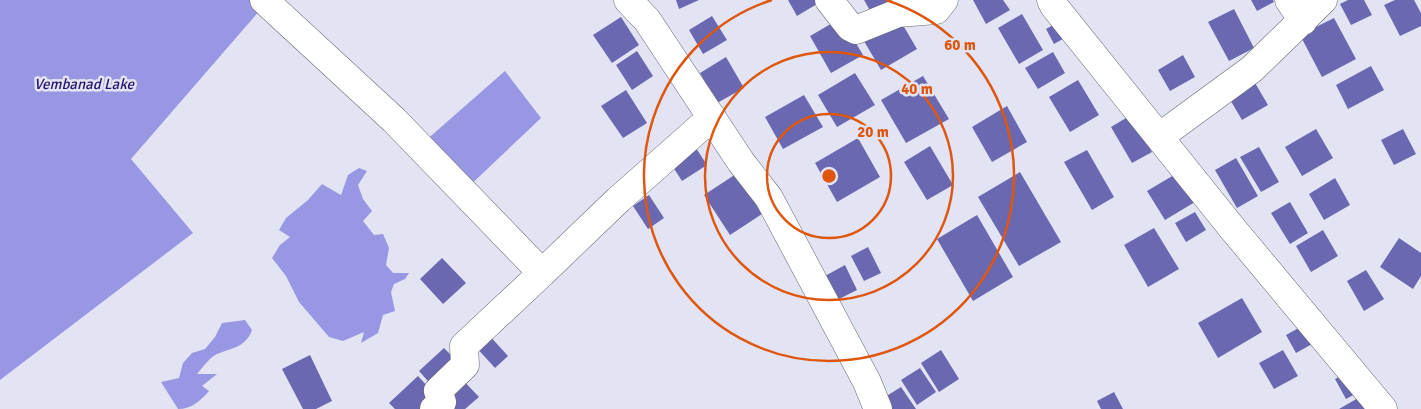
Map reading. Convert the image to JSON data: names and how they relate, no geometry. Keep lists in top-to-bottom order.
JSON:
{
  "water": ["Vembanad Lake"],
  "rings": ["60 m", "40 m", "20 m"]
}
